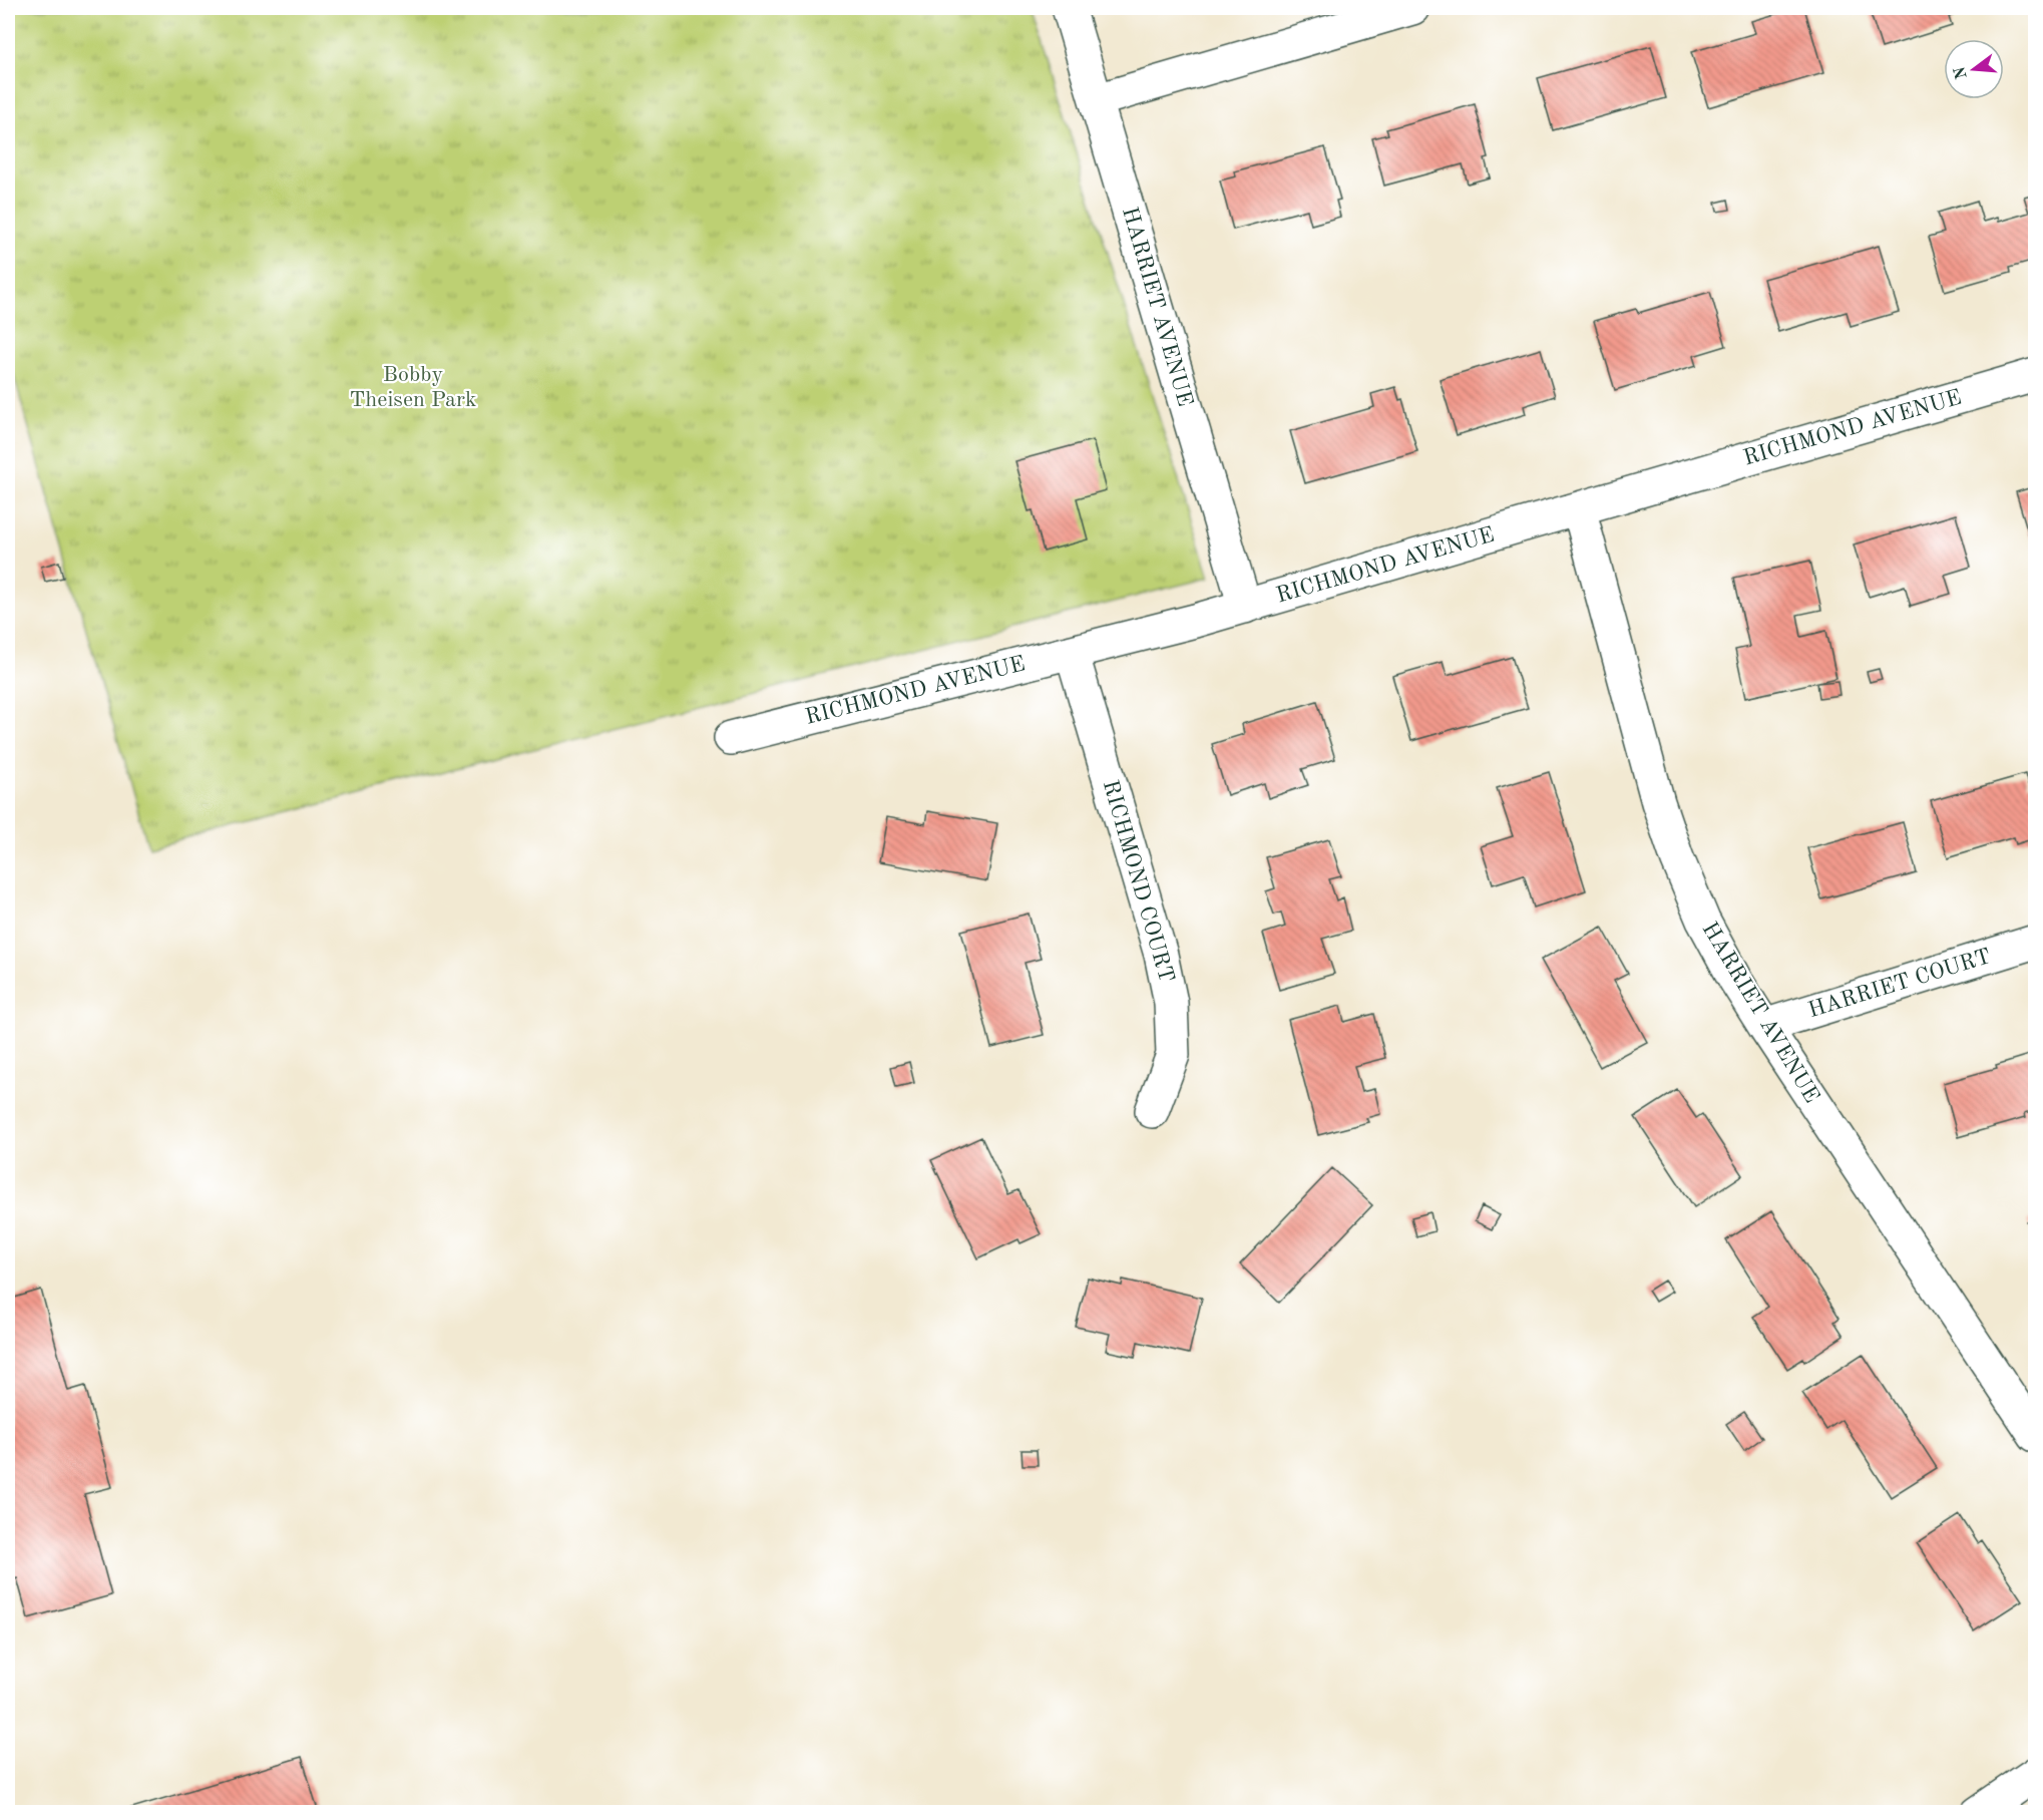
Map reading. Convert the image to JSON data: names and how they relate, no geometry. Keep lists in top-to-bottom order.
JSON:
{
  "streets": {
    "street": [
      "HARRIET AVENUE",
      "RICHMOND AVENUE",
      "RICHMOND COURT",
      "HARRIET COURT"
    ]
  },
  "crossings": [
    ["HARRIET AVENUE", "RICHMOND AVENUE"],
    ["HARRIET AVENUE", "HARRIET COURT"],
    ["RICHMOND AVENUE", "RICHMOND COURT"]
  ],
  "parks": ["Bobby Theisen Park"],
  "north": "left"
}
